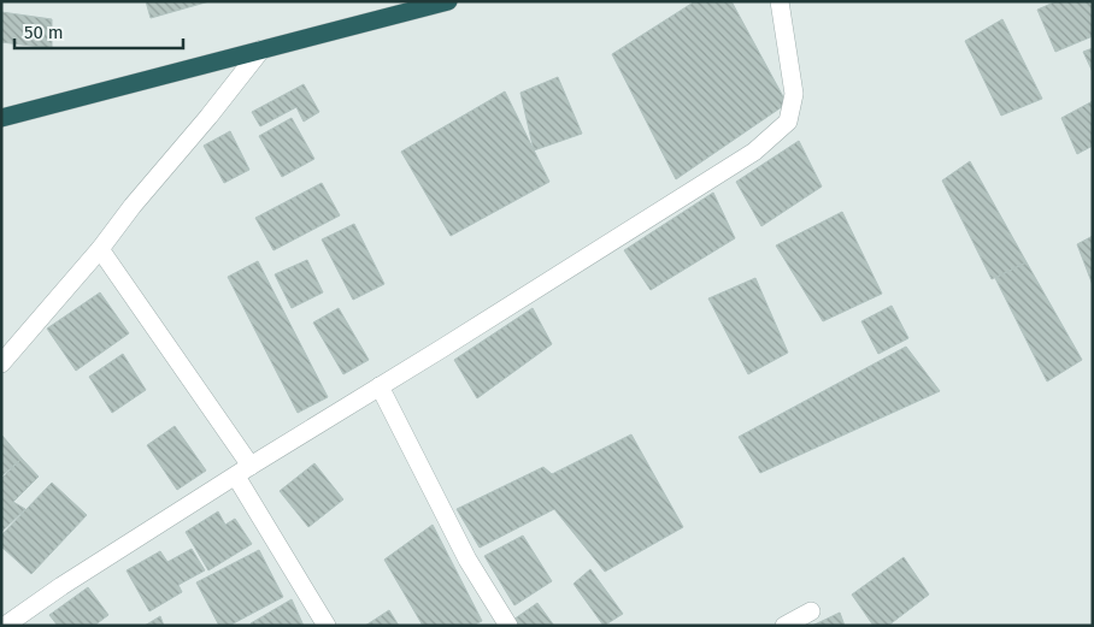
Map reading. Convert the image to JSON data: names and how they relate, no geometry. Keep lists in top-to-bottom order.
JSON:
{
  "scale_bar": "50 m"
}
